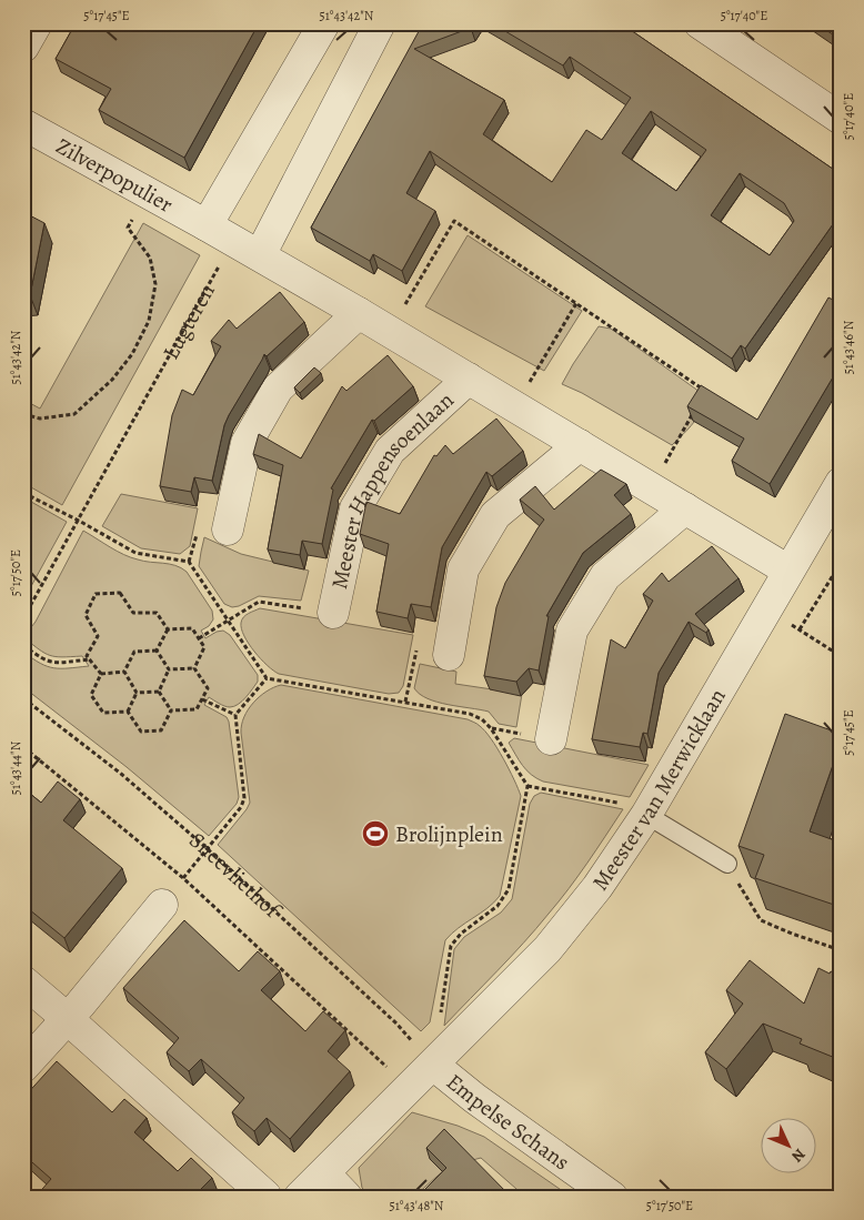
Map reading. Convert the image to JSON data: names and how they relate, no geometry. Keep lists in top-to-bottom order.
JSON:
{
  "streets": {
    "street": [
      "Zilverpopulier",
      "Meester Happensoenlaan",
      "Meester van Merwicklaan",
      "Empelse Schans"
    ],
    "path": ["Lugteren", "Sneevliethof"]
  },
  "crossings": [
    ["Zilverpopulier", "Meester Happensoenlaan"],
    ["Lugteren", "Meester Happensoenlaan"],
    ["Meester Happensoenlaan", "Meester van Merwicklaan"],
    ["Meester van Merwicklaan", "Sneevliethof"],
    ["Meester van Merwicklaan", "Empelse Schans"],
    ["Sneevliethof", "Empelse Schans"]
  ],
  "places": {
    "sports": ["Brolijnplein"]
  },
  "north": "bottom right",
  "coordinates": [
    "5°17'45\"E",
    "51°43'42\"N",
    "5°17'40\"E",
    "51°43'46\"N",
    "5°17'50\"E",
    "51°43'44\"N",
    "51°43'48\"N"
  ]
}
